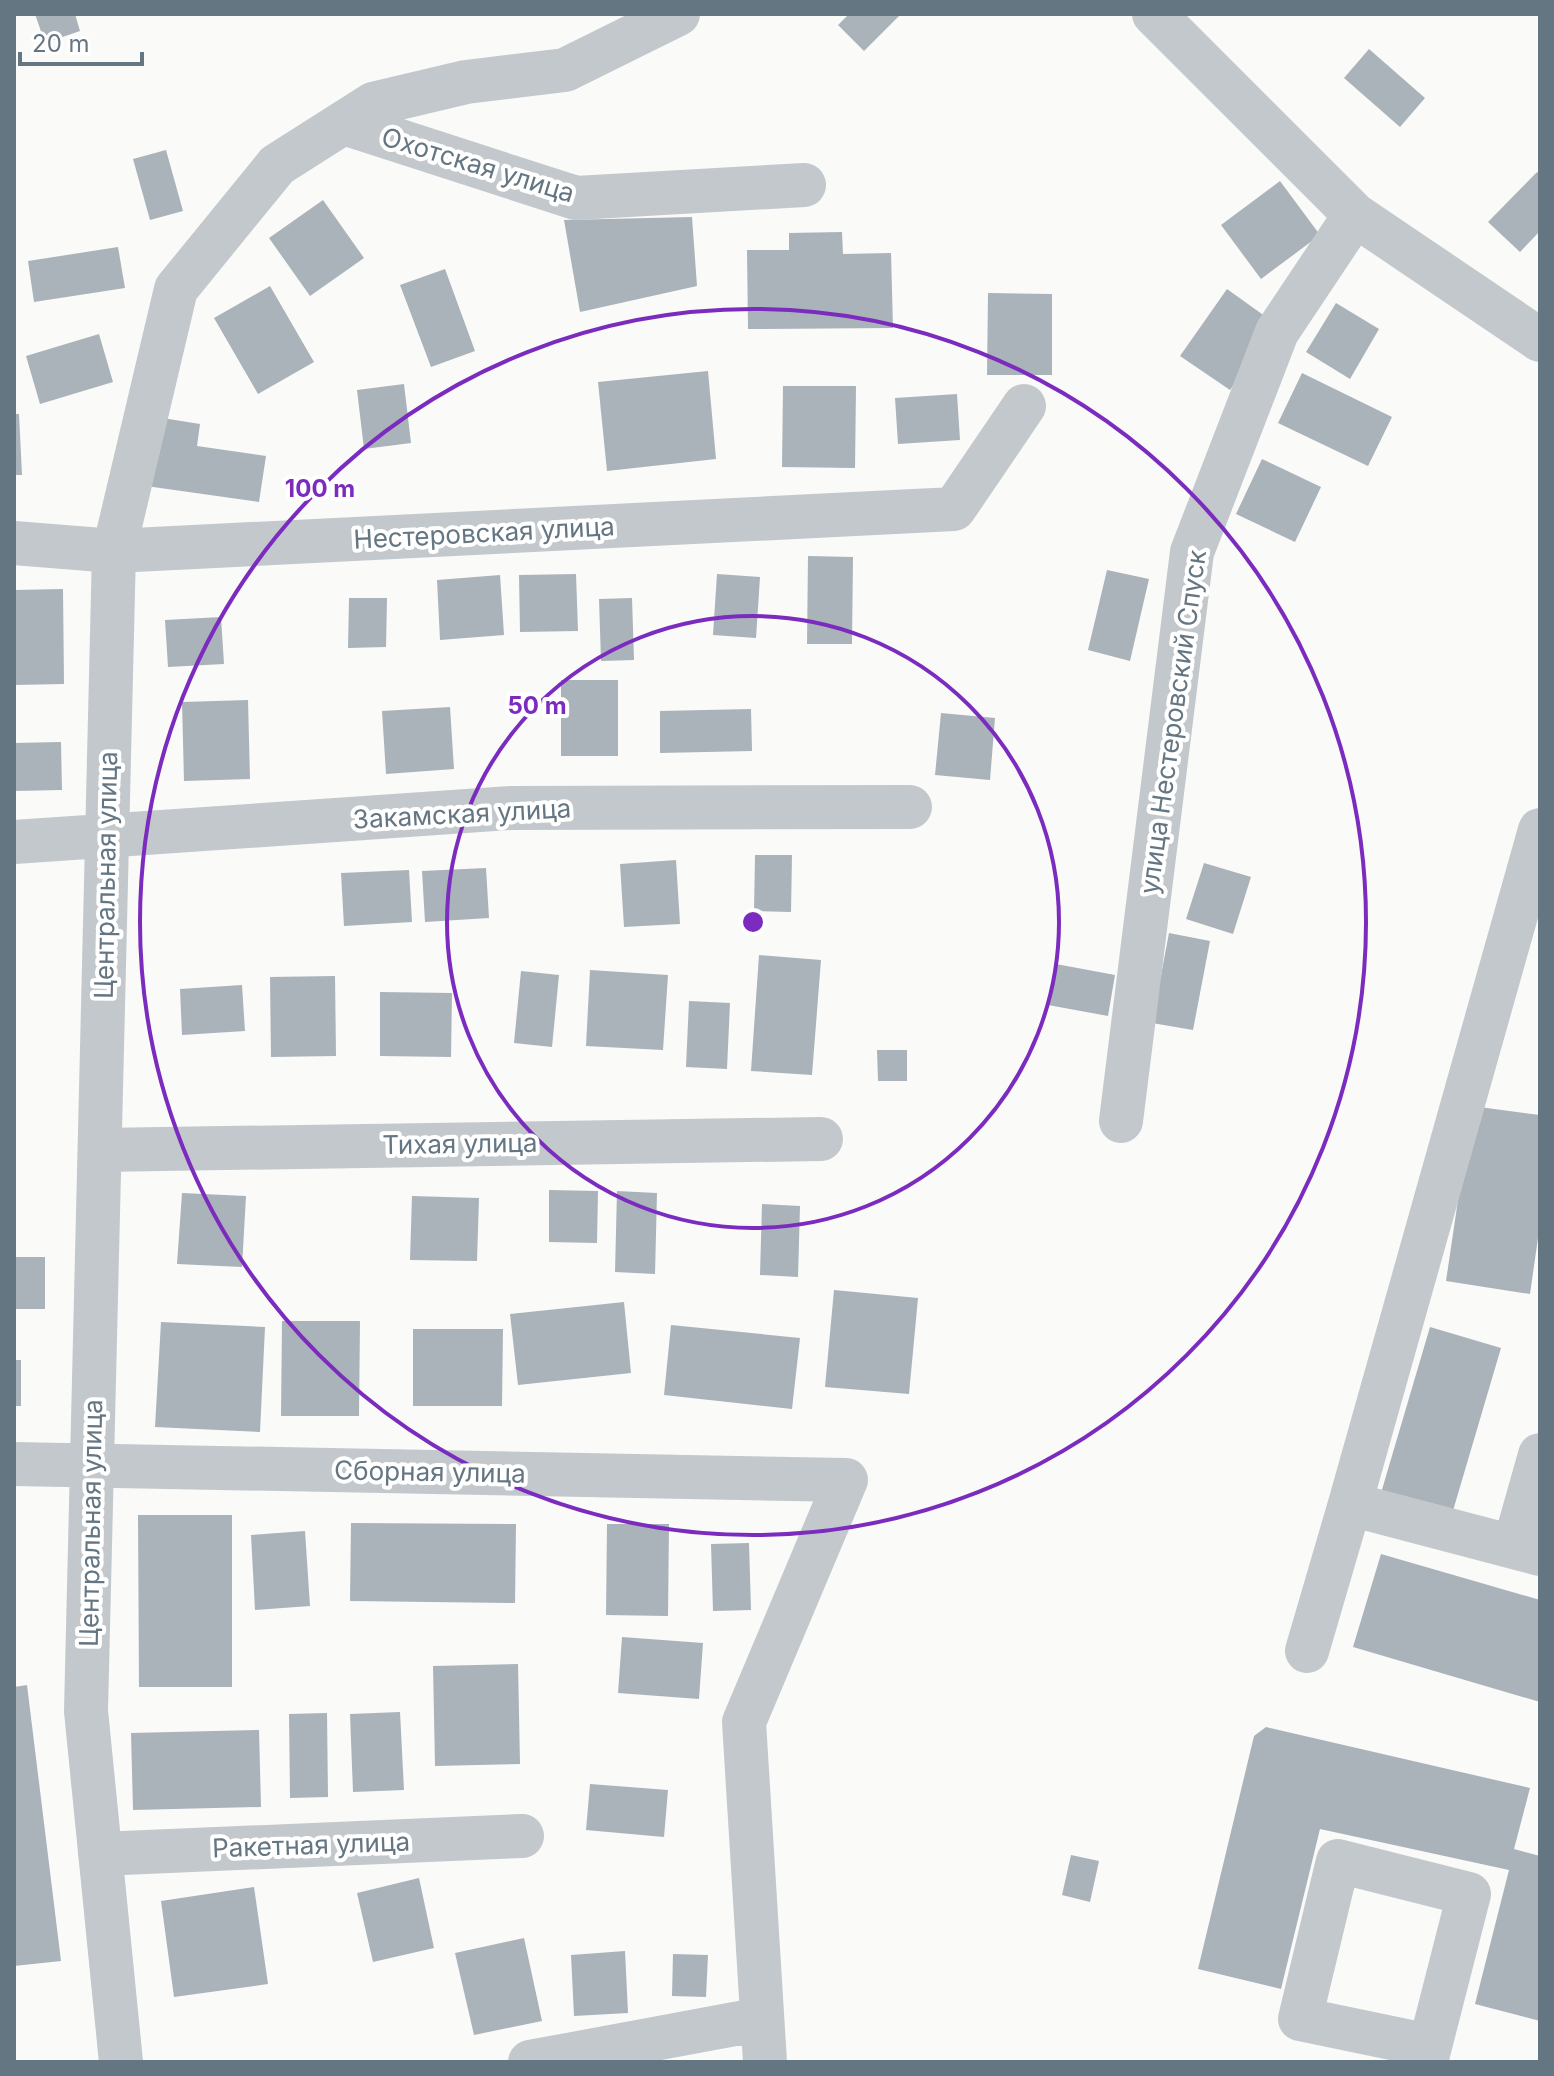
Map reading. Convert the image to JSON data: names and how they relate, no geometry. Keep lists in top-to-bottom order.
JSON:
{
  "streets": {
    "street": [
      "Охотская улица",
      "Нестеровская улица",
      "улица Нестеровский Спуск",
      "Закамская улица",
      "Центральная улица",
      "Тихая улица",
      "Сборная улица",
      "Ракетная улица"
    ]
  },
  "crossings": [
    ["Охотская улица", "Центральная улица"],
    ["Нестеровская улица", "Центральная улица"],
    ["Закамская улица", "Центральная улица"],
    ["Центральная улица", "Тихая улица"],
    ["Центральная улица", "Сборная улица"],
    ["Центральная улица", "Ракетная улица"]
  ],
  "scale_bar": "20 m",
  "rings": ["100 m", "50 m"]
}
